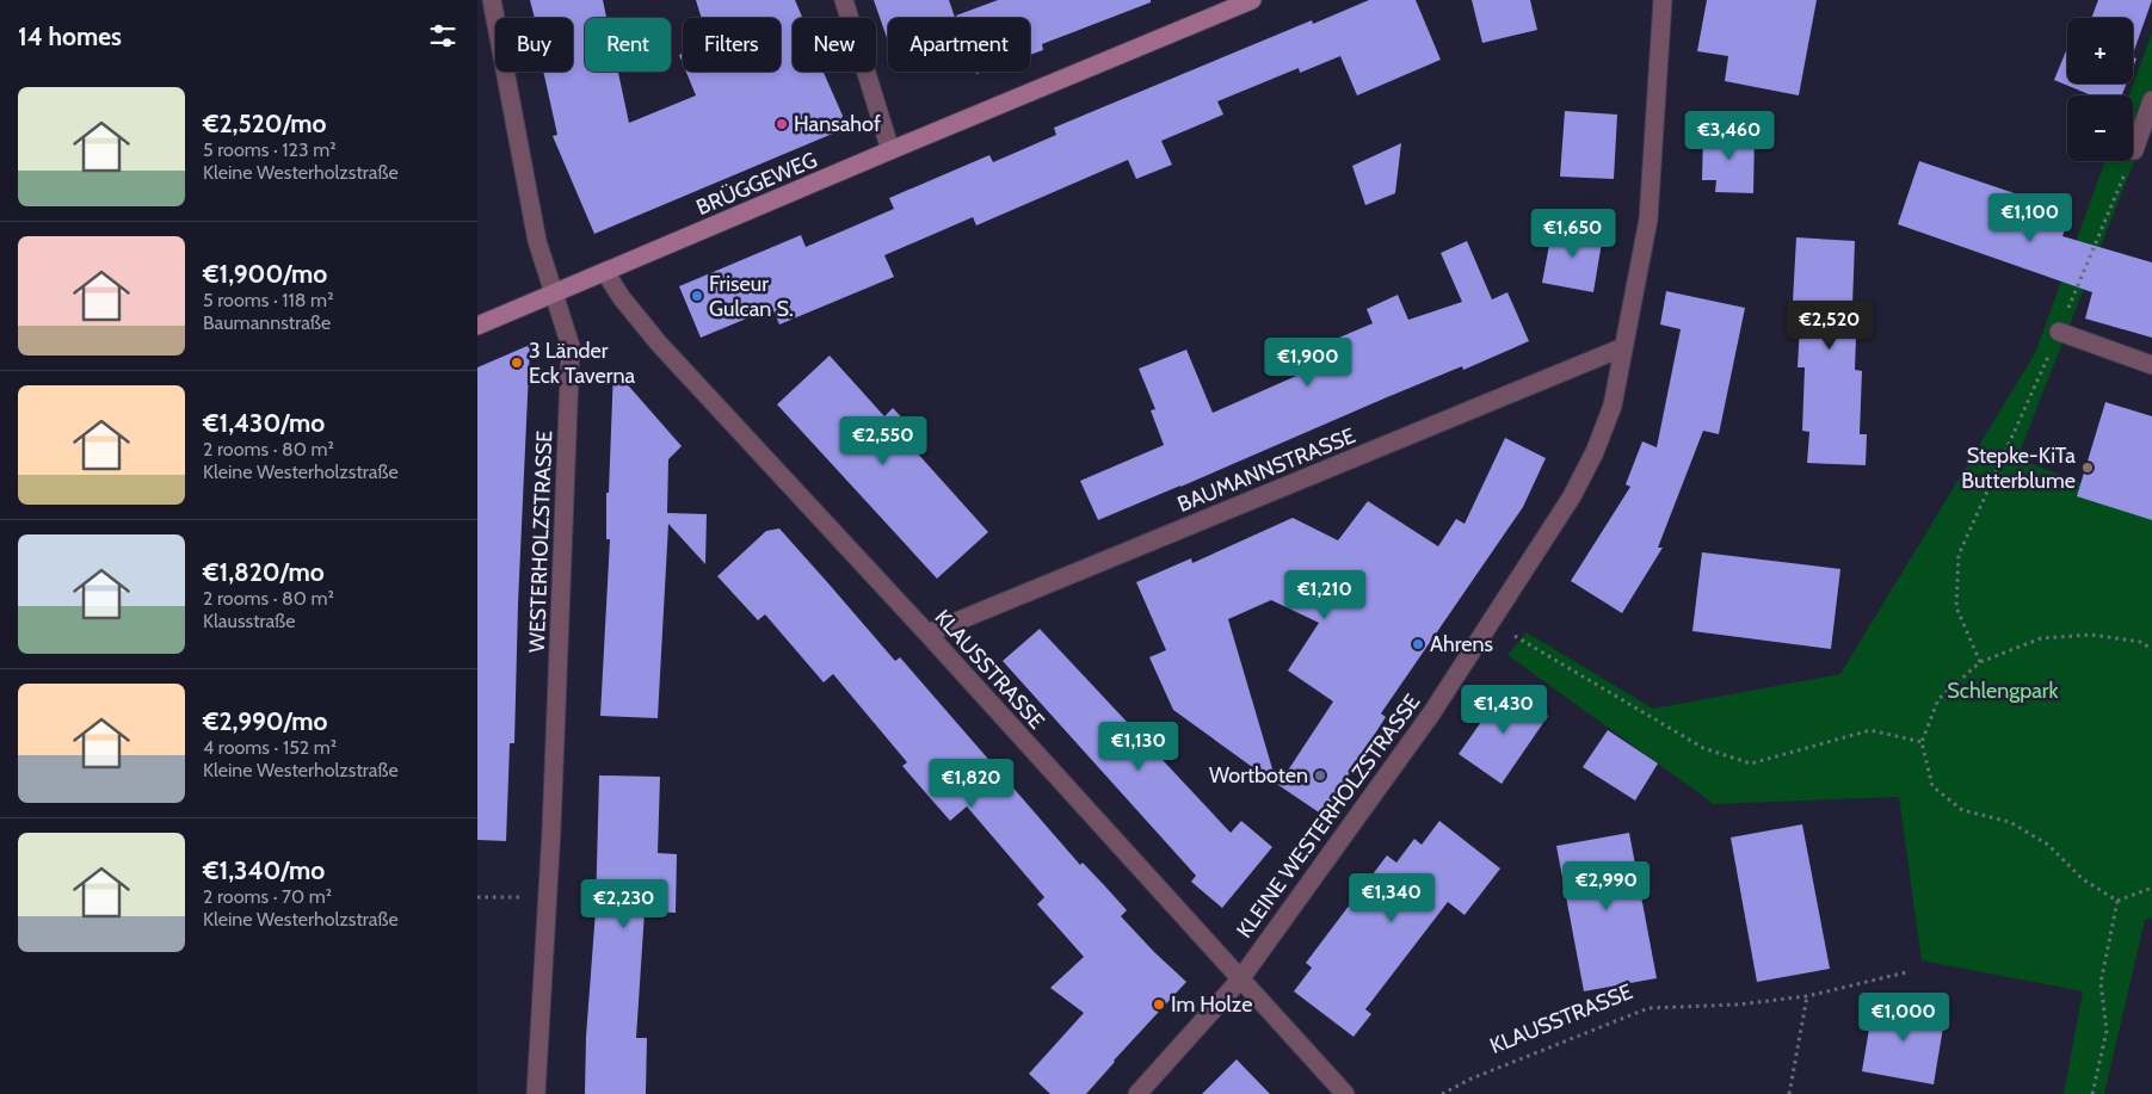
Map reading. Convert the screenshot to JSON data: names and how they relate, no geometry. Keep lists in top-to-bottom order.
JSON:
{
  "streets": {
    "street": [
      "BRÜGGEWEG",
      "BAUMANNSTRASSE",
      "WESTERHOLZSTRASSE",
      "KLAUSSTRASSE",
      "KLEINE WESTERHOLZSTRASSE"
    ]
  },
  "crossings": [
    ["BRÜGGEWEG", "WESTERHOLZSTRASSE"],
    ["BRÜGGEWEG", "KLAUSSTRASSE"],
    ["BAUMANNSTRASSE", "KLAUSSTRASSE"],
    ["BAUMANNSTRASSE", "KLEINE WESTERHOLZSTRASSE"],
    ["KLAUSSTRASSE", "KLEINE WESTERHOLZSTRASSE"]
  ],
  "parks": ["Schlengpark"],
  "places": [
    "Hansahof",
    "Friseur Gulcan S.",
    "3 Länder Eck Taverna",
    "Stepke-KiTa Butterblume",
    "Ahrens",
    "Wortboten",
    "Im Holze"
  ],
  "page": {
    "heading": "14 homes",
    "map_buttons": ["+", "−"],
    "chip": [
      "Buy",
      "Rent",
      "Filters",
      "New",
      "Apartment"
    ],
    "list": [
      {
        "name": "€2,520/mo",
        "note": "5 rooms · 123 m² · Kleine Westerholzstraße"
      },
      {
        "name": "€1,900/mo",
        "note": "5 rooms · 118 m² · Baumannstraße"
      },
      {
        "name": "€1,430/mo",
        "note": "2 rooms · 80 m² · Kleine Westerholzstraße"
      },
      {
        "name": "€1,820/mo",
        "note": "2 rooms · 80 m² · Klausstraße"
      },
      {
        "name": "€2,990/mo",
        "note": "4 rooms · 152 m² · Kleine Westerholzstraße"
      },
      {
        "name": "€1,340/mo",
        "note": "2 rooms · 70 m² · Kleine Westerholzstraße"
      }
    ],
    "price": [
      "€3,460",
      "€1,100",
      "€1,650",
      "€2,520",
      "€1,900",
      "€2,550",
      "€1,210",
      "€1,430",
      "€1,130",
      "€1,820",
      "€2,990",
      "€1,340",
      "€2,230",
      "€1,000"
    ]
  }
}
